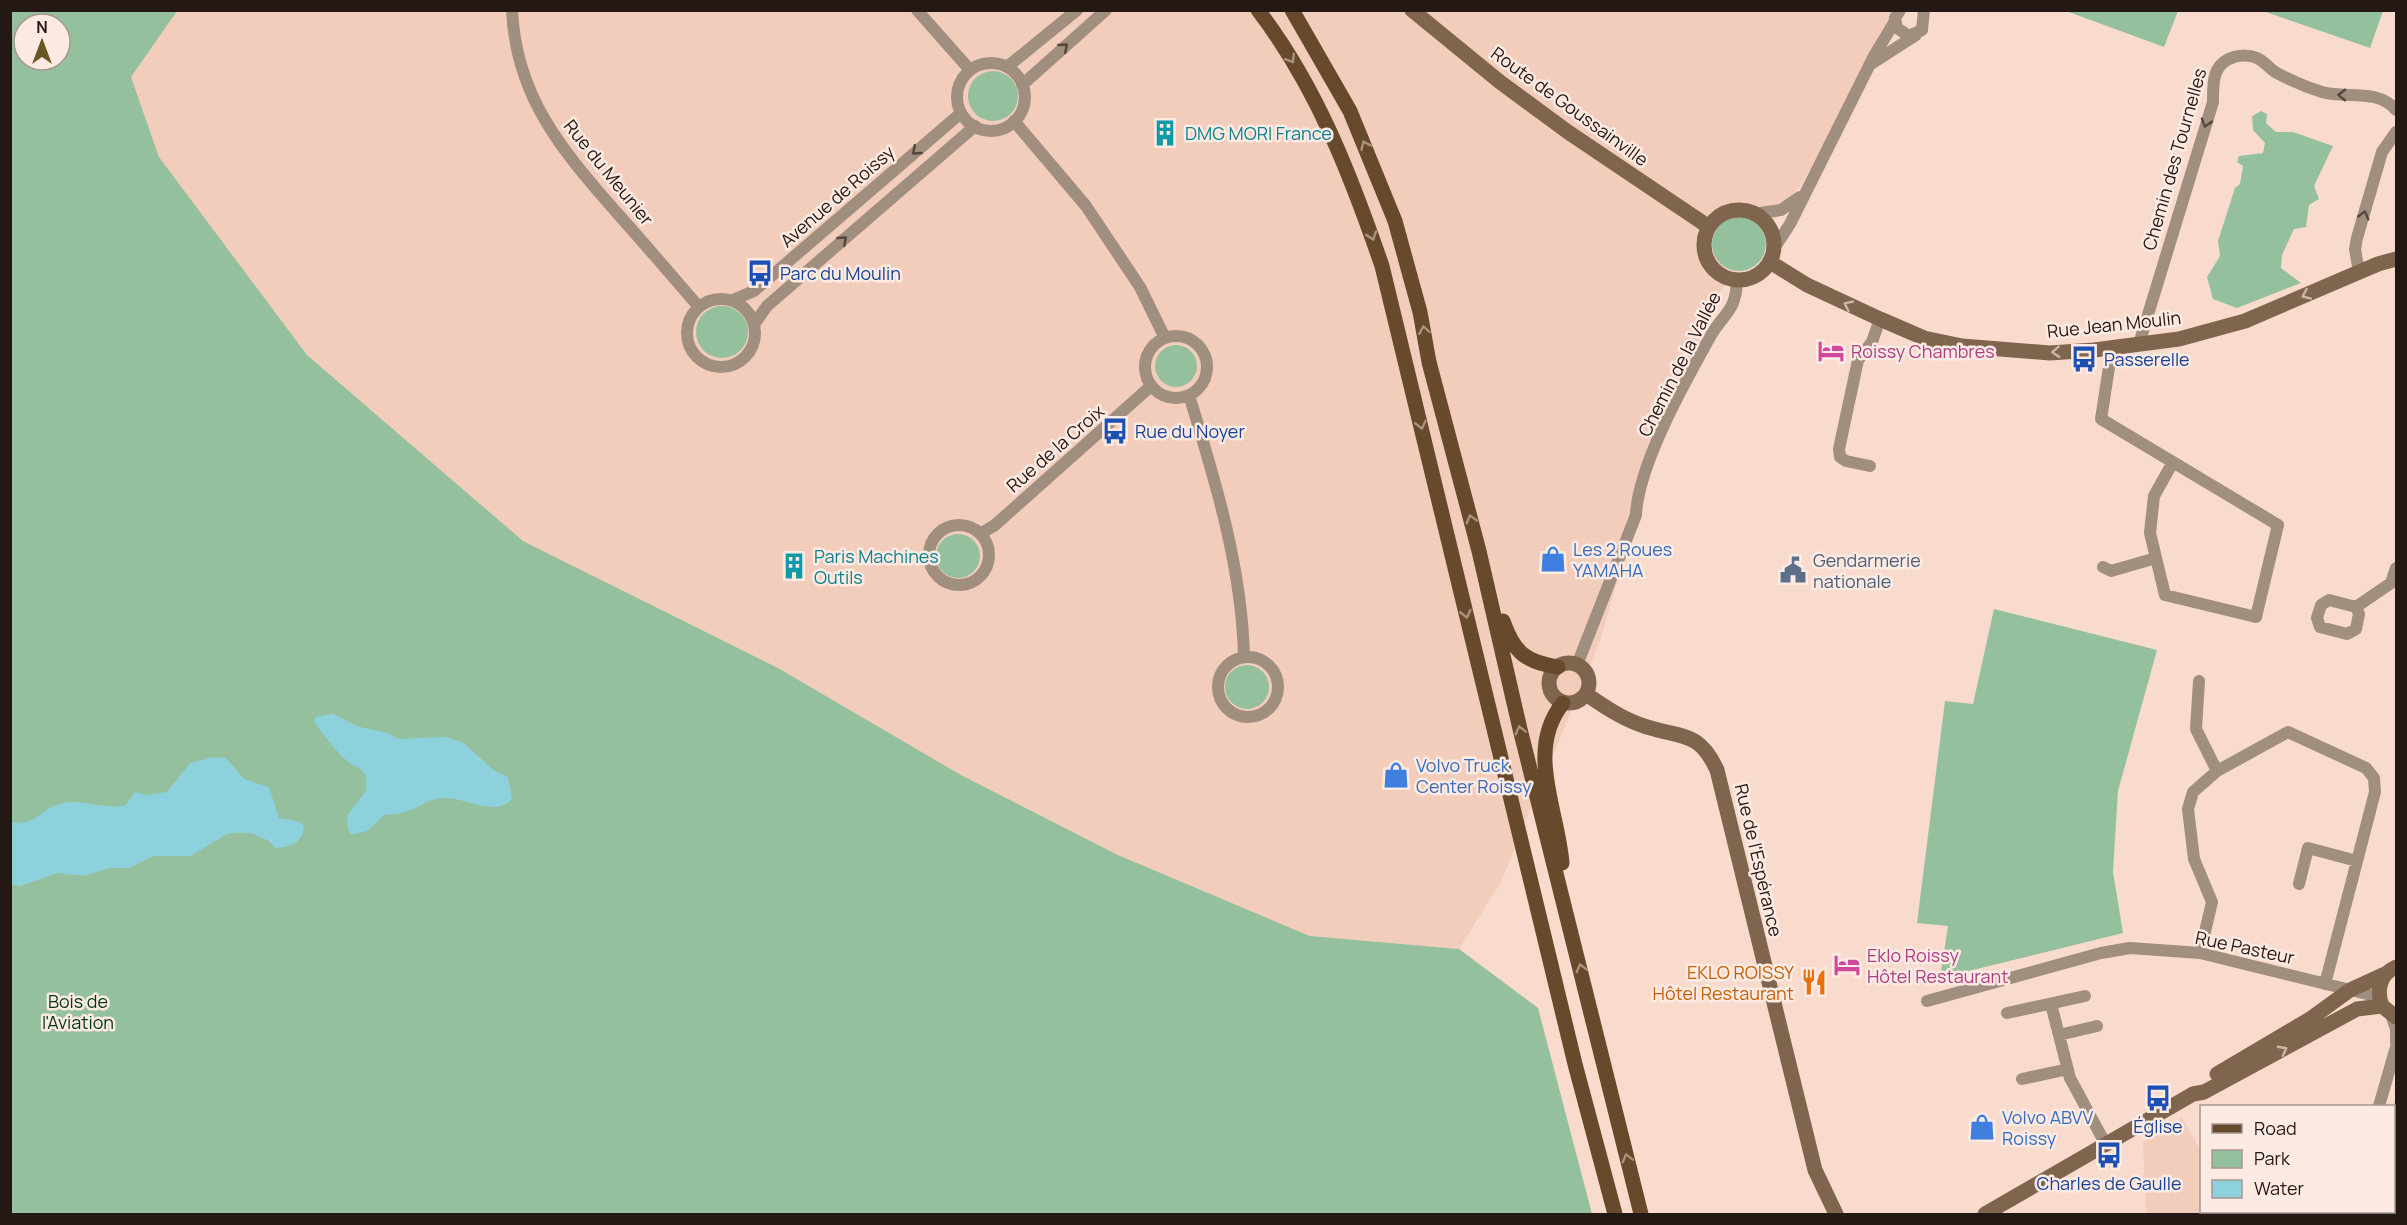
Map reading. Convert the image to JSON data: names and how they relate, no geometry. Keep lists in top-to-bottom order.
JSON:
{
  "streets": {
    "street": [
      "Route de Goussainville",
      "Chemin des Tournelles",
      "Rue du Meunier",
      "Avenue de Roissy",
      "Rue Jean Moulin",
      "Chemin de la Vallée",
      "Rue de la Croix",
      "Rue de l'Espérance",
      "Rue Pasteur"
    ]
  },
  "crossings": [
    ["Route de Goussainville", "Rue Jean Moulin"],
    ["Route de Goussainville", "Chemin de la Vallée"],
    ["Chemin des Tournelles", "Rue Jean Moulin"],
    ["Rue du Meunier", "Avenue de Roissy"],
    ["Rue Jean Moulin", "Chemin de la Vallée"],
    ["Chemin de la Vallée", "Rue de l'Espérance"]
  ],
  "one_way": ["Rue Jean Moulin"],
  "parks": ["Bois de l'Aviation"],
  "places": {
    "building": ["DMG MORI France", "Paris Machines Outils"],
    "bus stop": [
      "Parc du Moulin",
      "Passerelle",
      "Rue du Noyer",
      "Église",
      "Charles de Gaulle"
    ],
    "hotel": ["Roissy Chambres", "Eklo Roissy Hôtel Restaurant"],
    "shop": ["Les 2 Roues YAMAHA", "Volvo Truck Center Roissy", "Volvo ABVV Roissy"],
    "public building": ["Gendarmerie nationale"],
    "restaurant": ["EKLO ROISSY Hôtel Restaurant"]
  },
  "legend": ["Road", "Park", "Water"],
  "north": "top"
}
